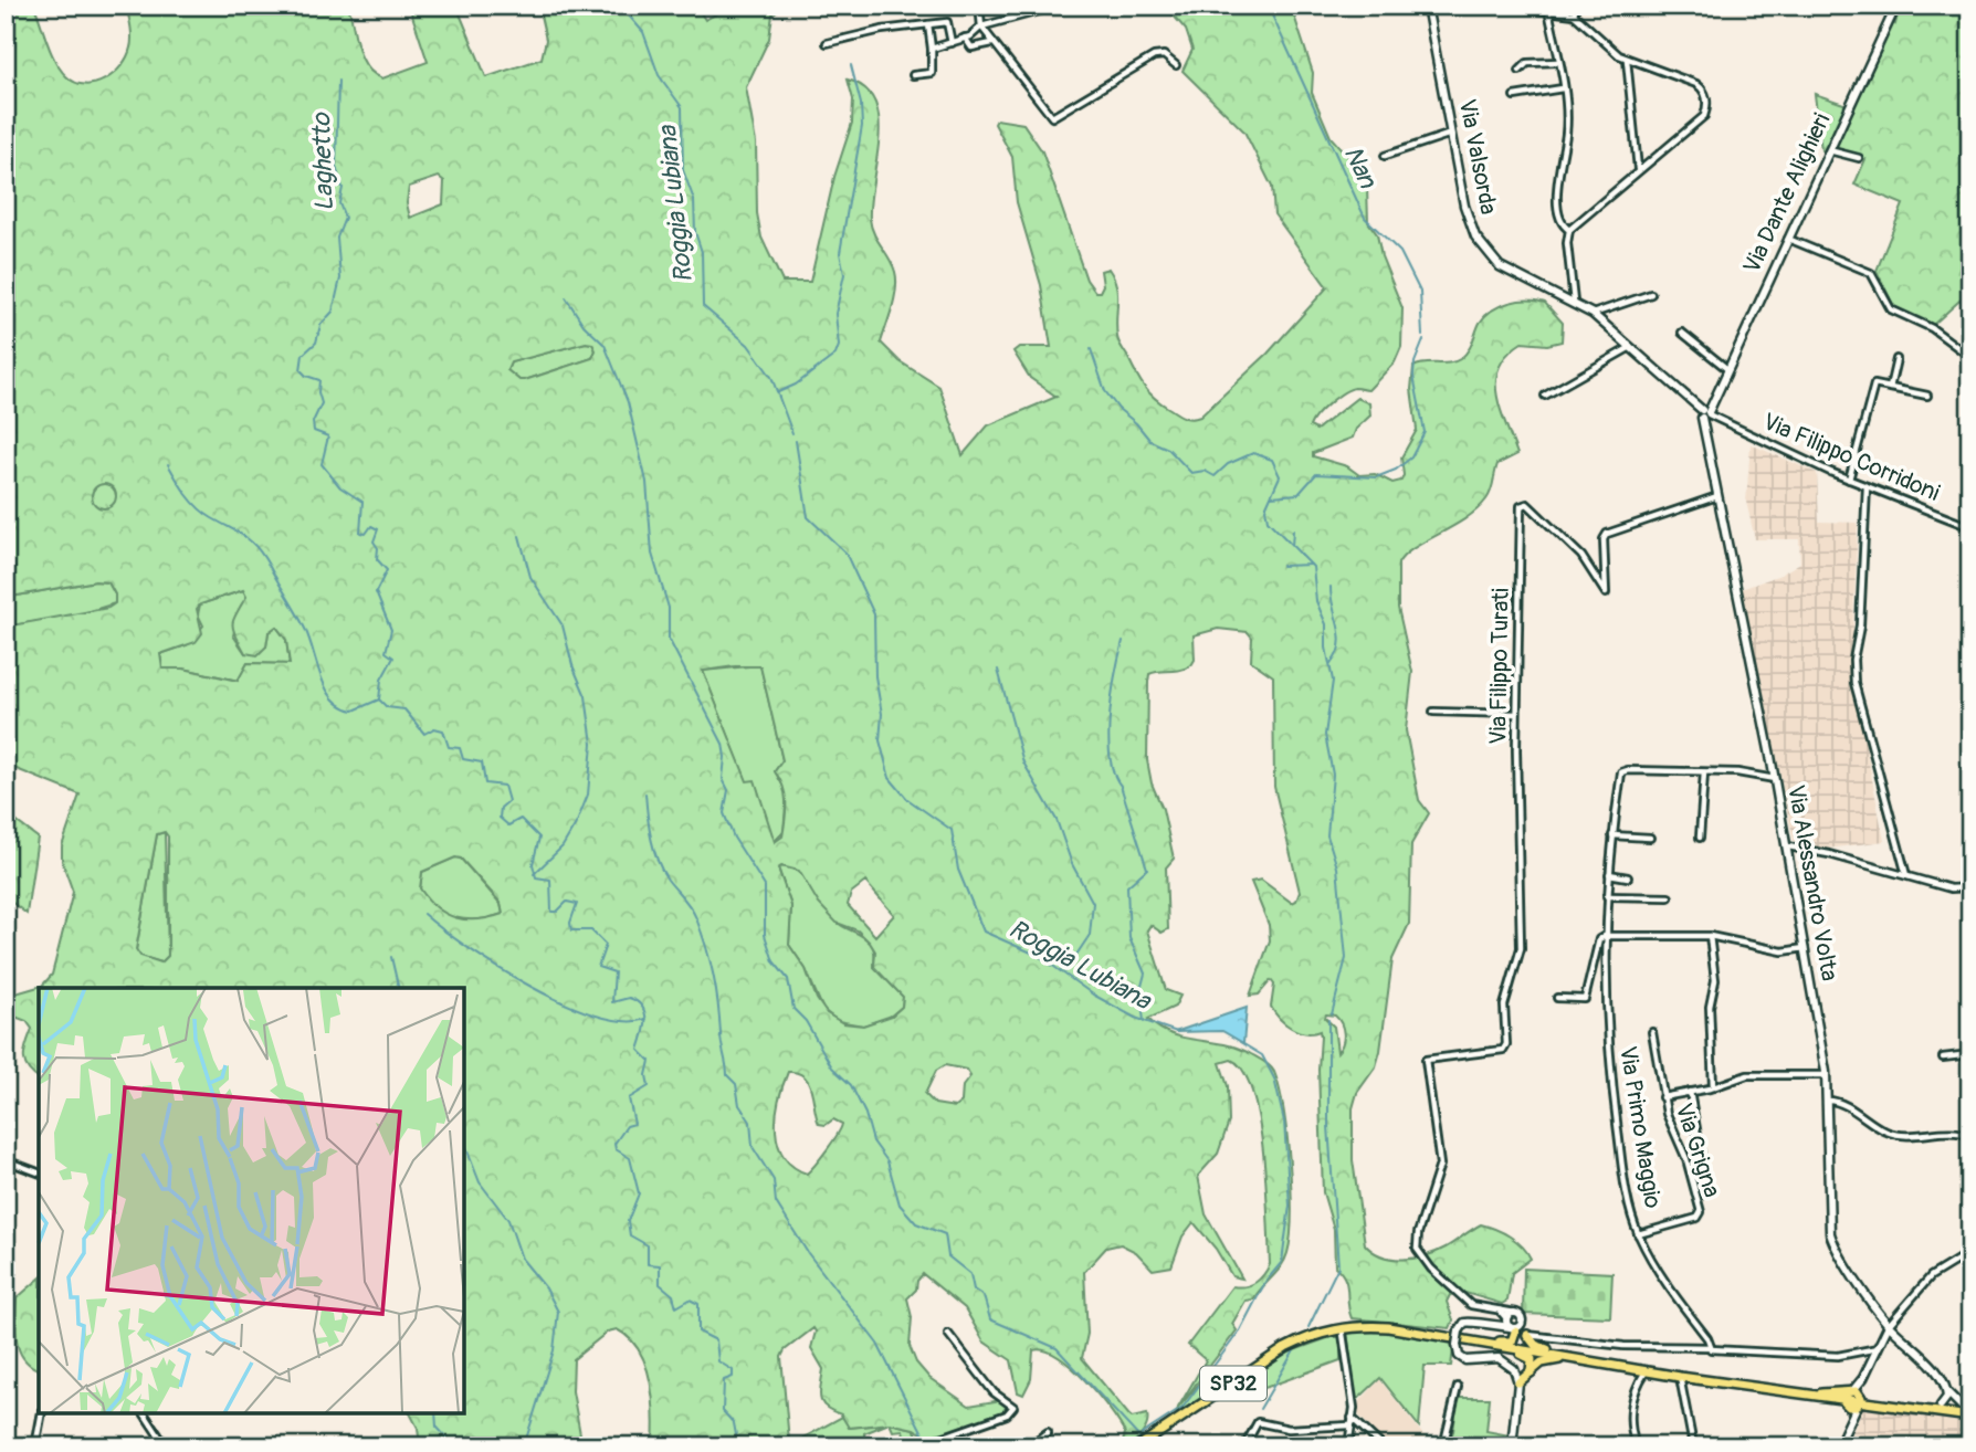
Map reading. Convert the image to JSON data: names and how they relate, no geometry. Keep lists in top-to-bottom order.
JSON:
{
  "streets": {
    "main road": ["SP32"],
    "street": [
      "Via Valsorda",
      "Via Dante Alighieri",
      "Via Filippo Corridoni",
      "Via Filippo Turati",
      "Via Alessandro Volta",
      "Via Primo Maggio",
      "Via Grigna"
    ]
  },
  "crossings": [
    ["Via Valsorda", "Via Dante Alighieri"],
    ["Via Valsorda", "Via Filippo Corridoni"],
    ["Via Valsorda", "Via Alessandro Volta"],
    ["Via Dante Alighieri", "Via Filippo Corridoni"],
    ["Via Dante Alighieri", "Via Alessandro Volta"],
    ["Via Filippo Corridoni", "Via Alessandro Volta"],
    ["Via Filippo Turati", "Via Alessandro Volta"],
    ["Via Alessandro Volta", "SP32"],
    ["Via Primo Maggio", "Via Grigna"]
  ],
  "water": ["Laghetto", "Nan", "Roggia Lubiana"]
}
